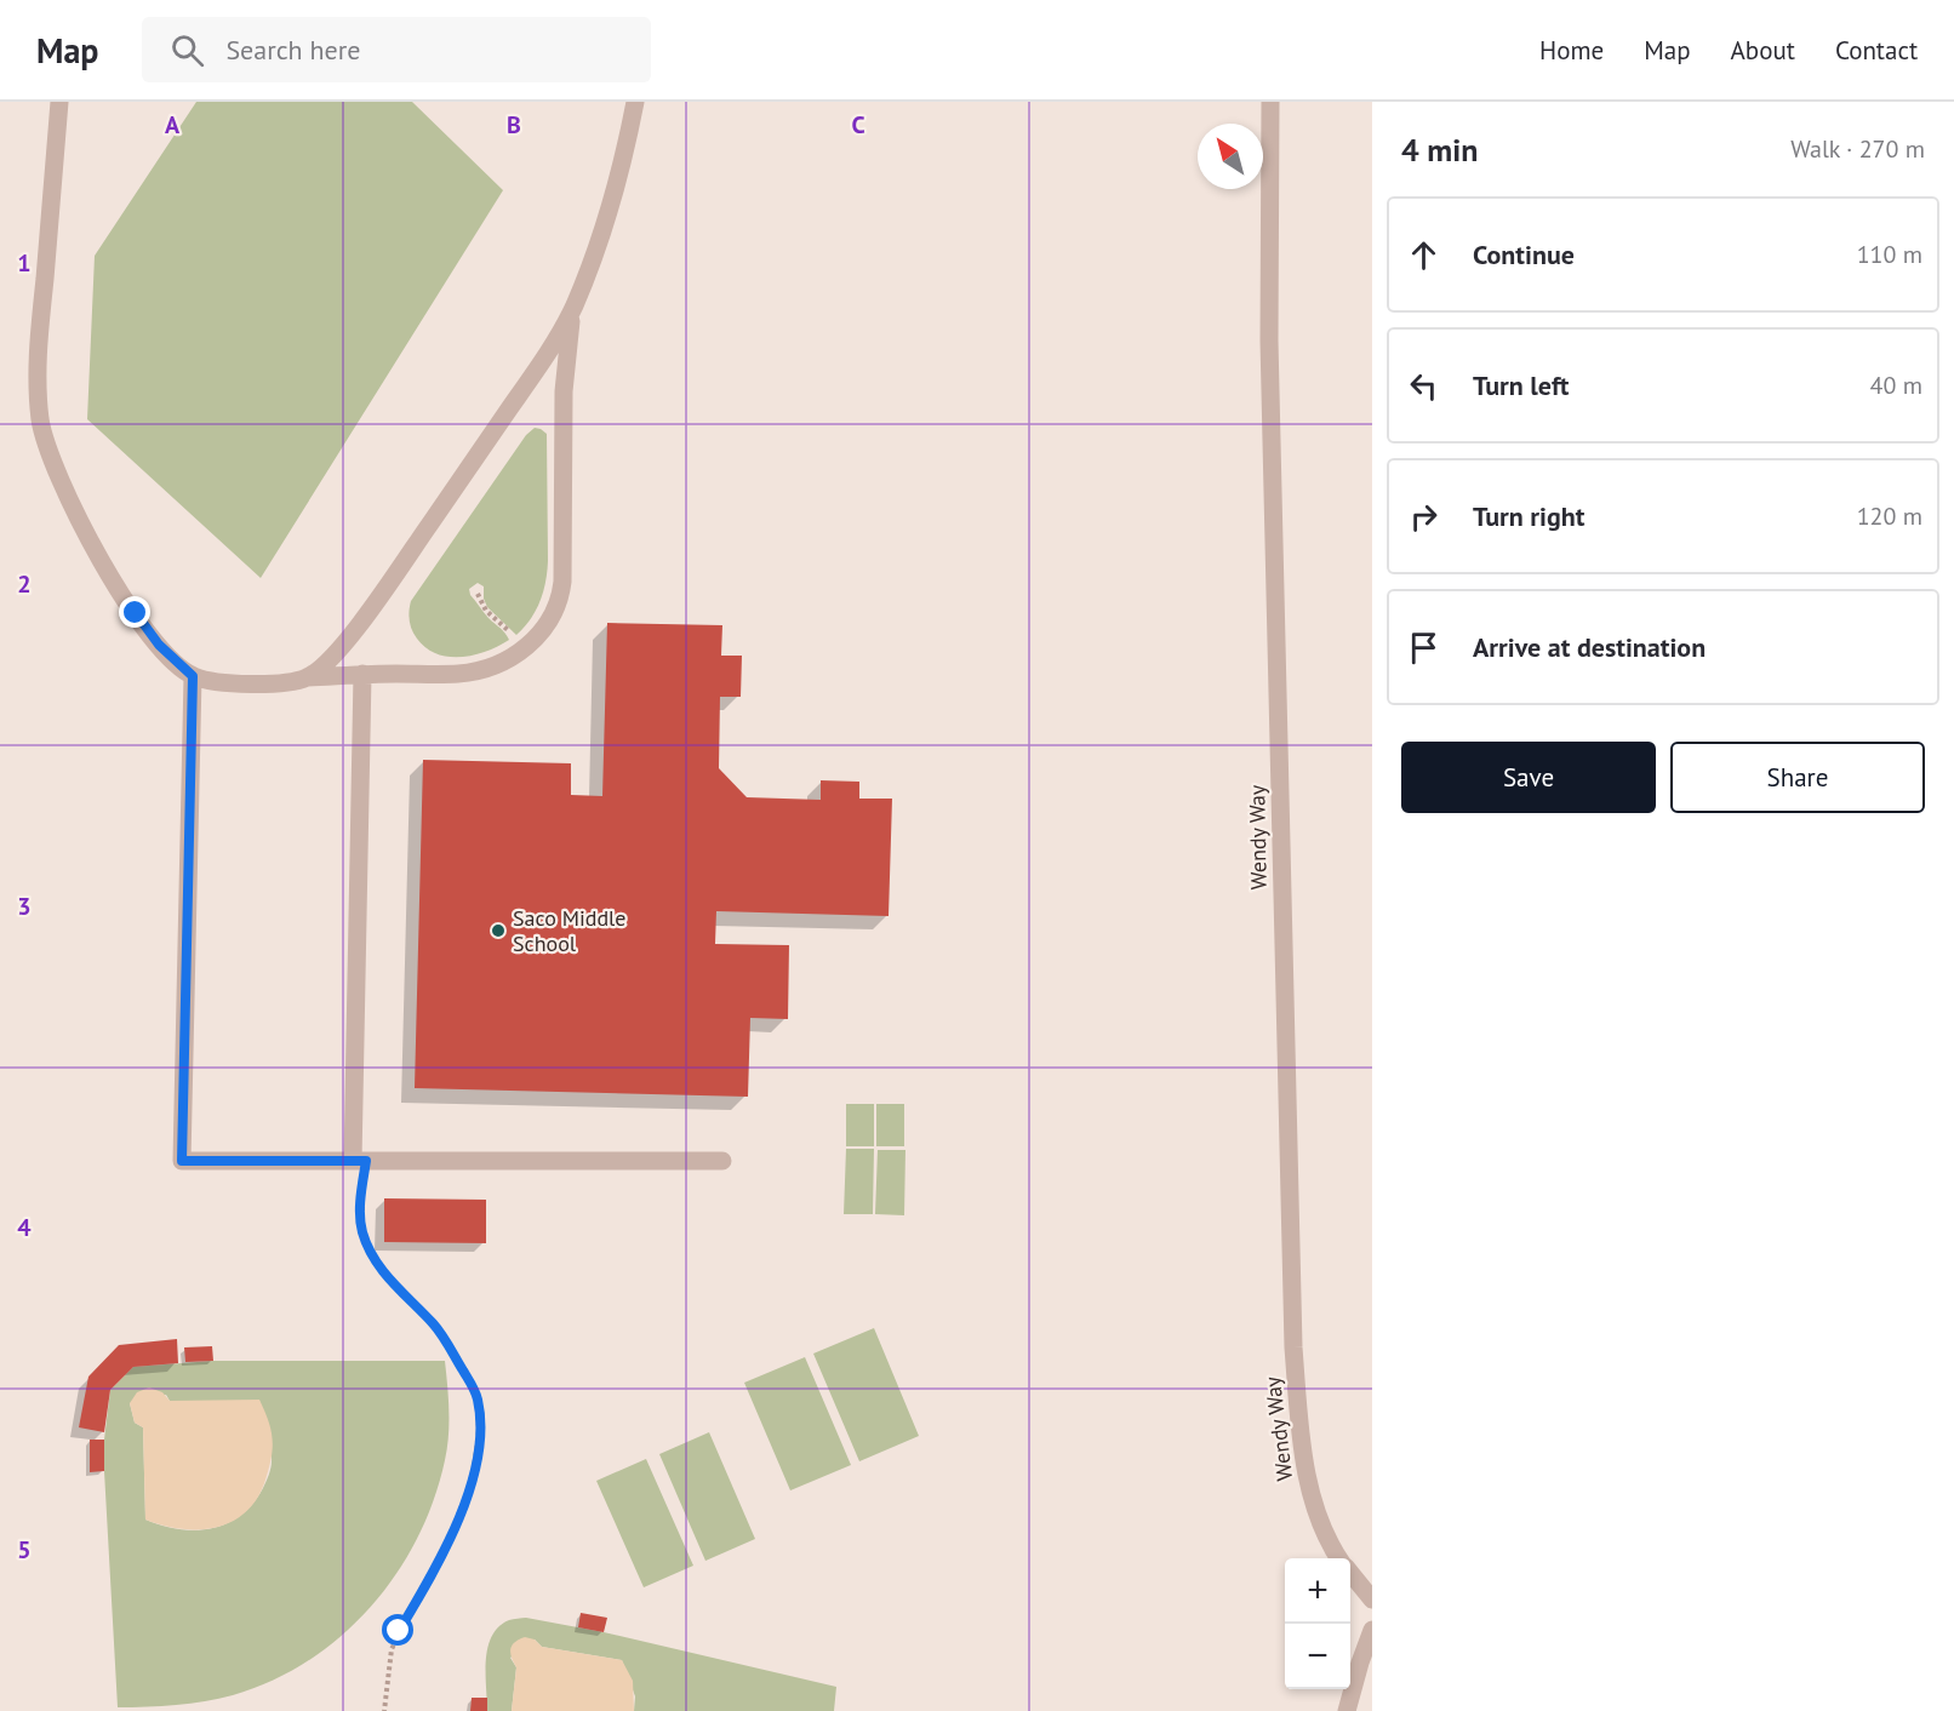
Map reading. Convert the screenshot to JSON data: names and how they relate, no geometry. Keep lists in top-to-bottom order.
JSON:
{
  "streets": {
    "street": ["Wendy Way"]
  },
  "places": ["Saco Middle School"],
  "north": "top left",
  "page": {
    "header": "Map",
    "search": "Search here",
    "nav": [
      "Home",
      "Map",
      "About",
      "Contact"
    ],
    "heading": ["4 min", "Walk · 270 m"],
    "list": [
      ["Continue", "110 m"],
      ["Turn left", "40 m"],
      ["Turn right", "120 m"],
      "Arrive at destination"
    ],
    "buttons": ["Save", "Share"],
    "map_buttons": ["+", "−"]
  },
  "grid": {
    "columns": ["A", "B", "C"],
    "rows": [
      "1",
      "2",
      "3",
      "4",
      "5"
    ]
  }
}
